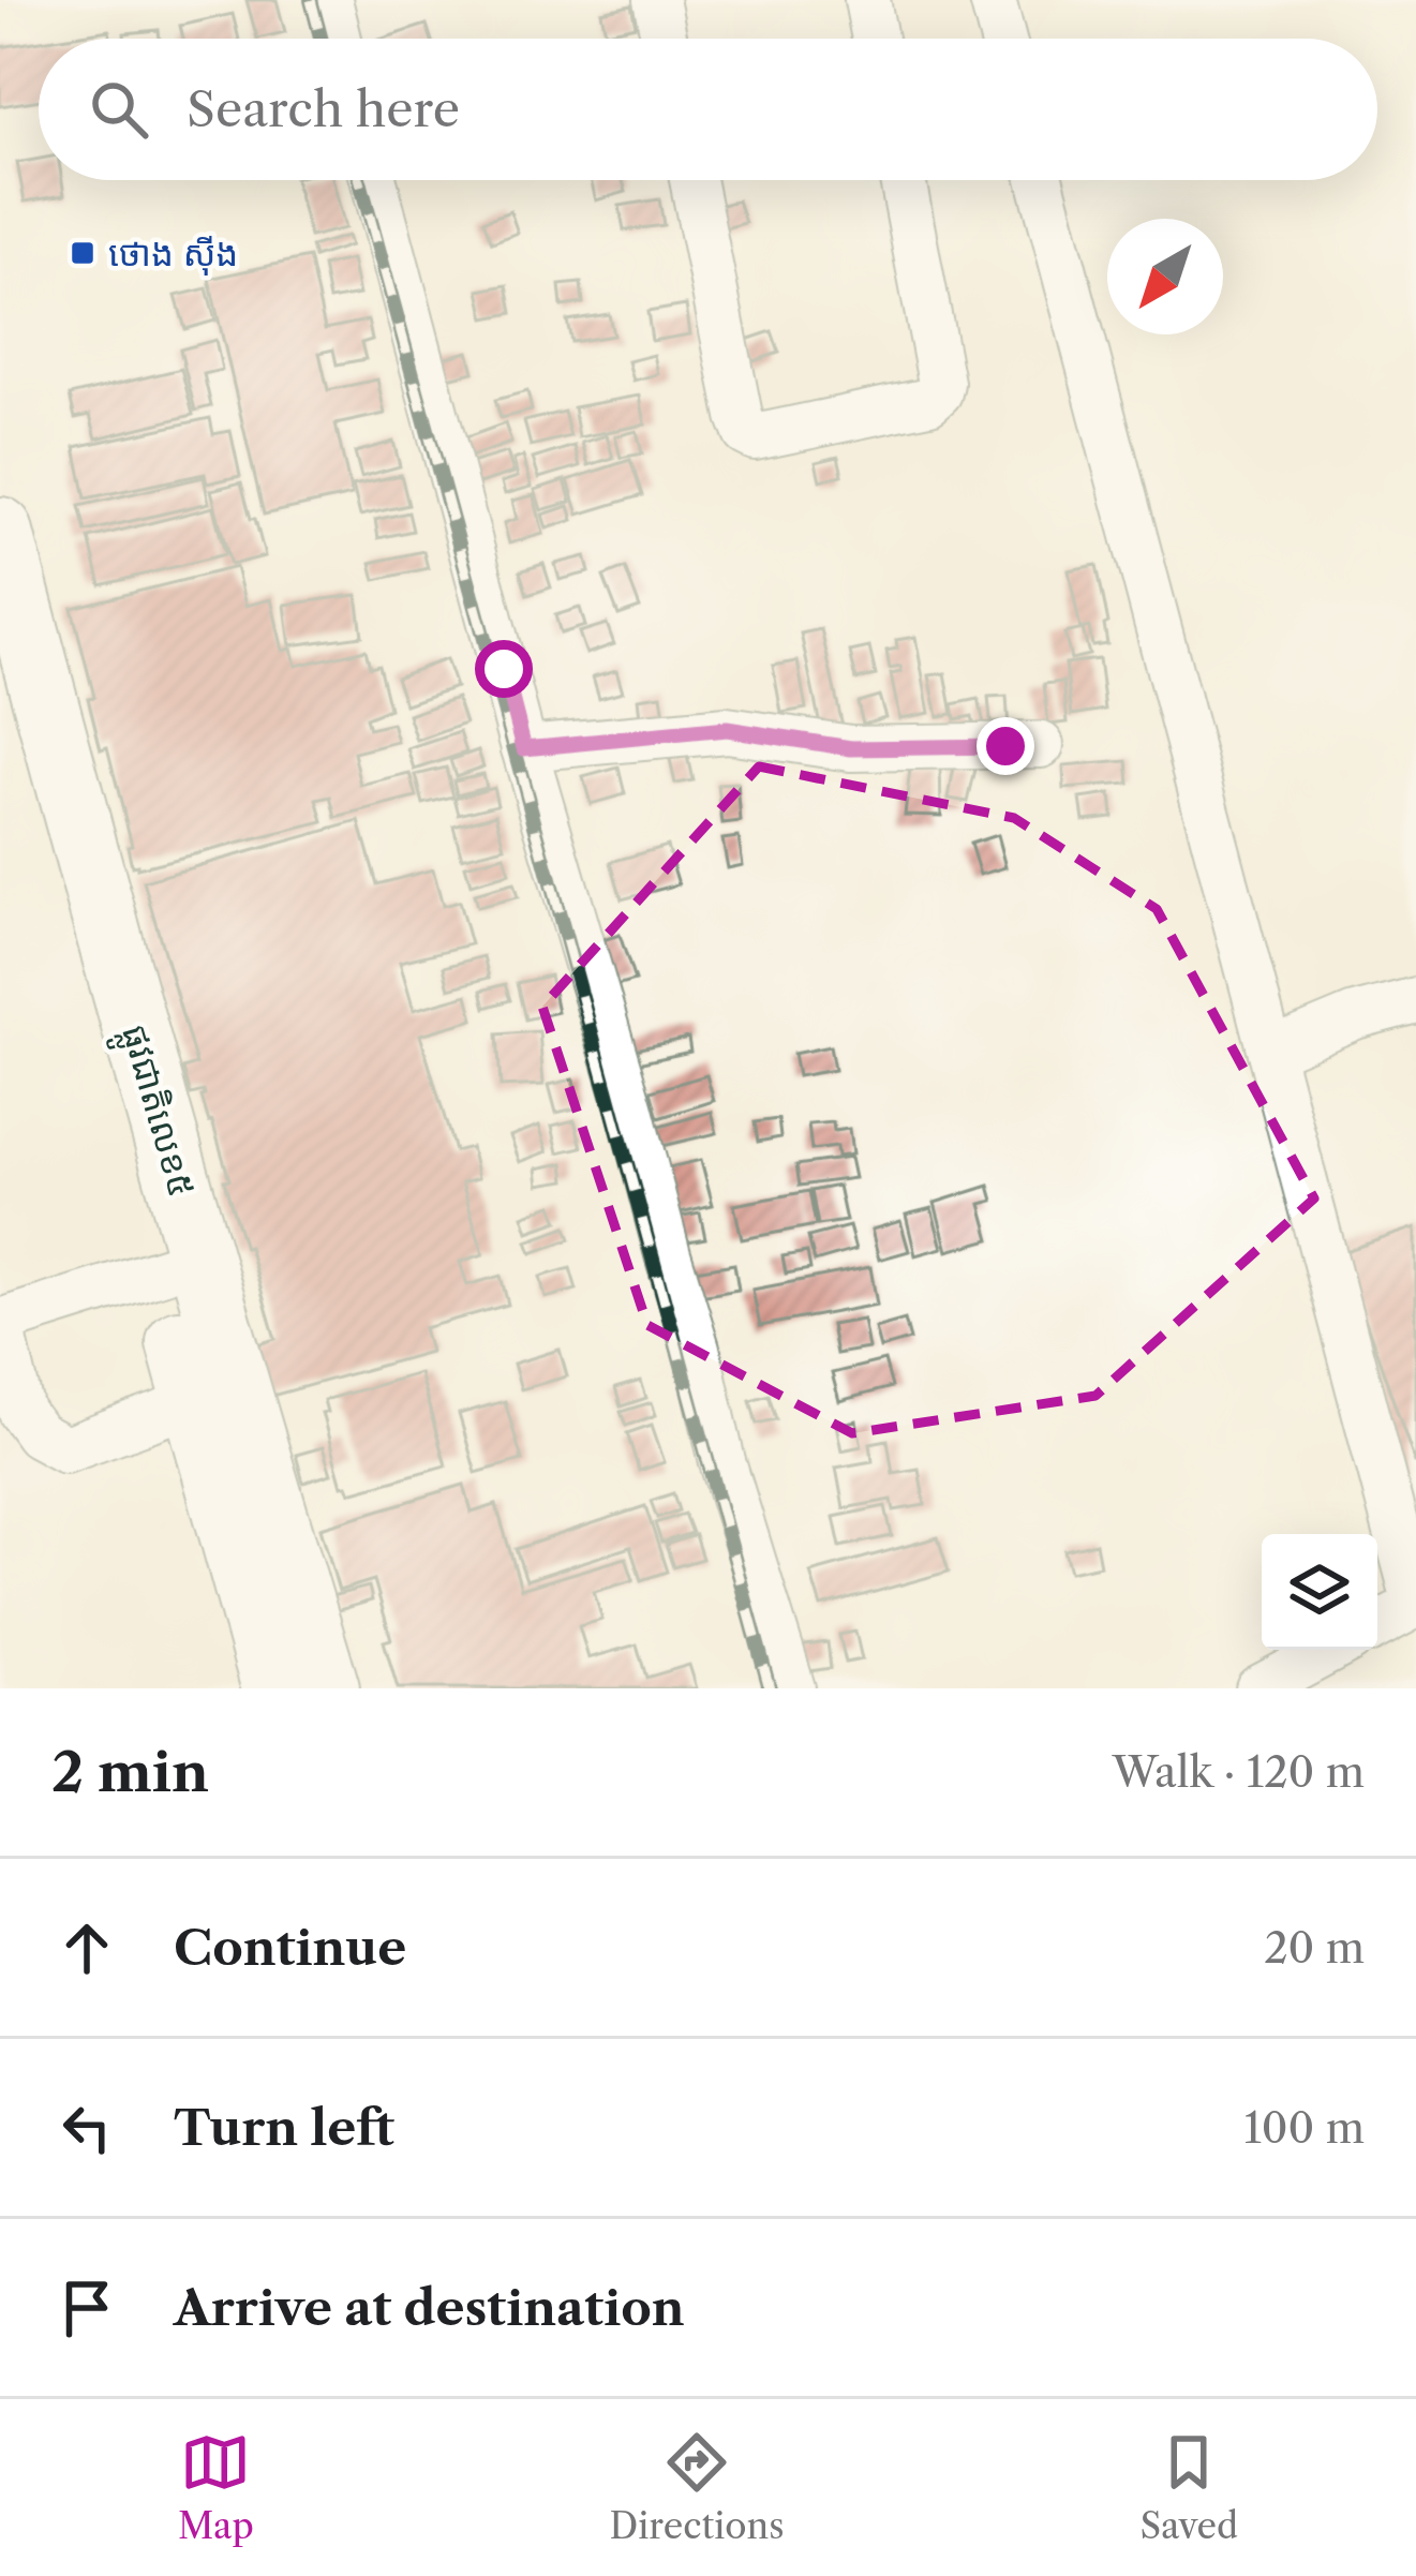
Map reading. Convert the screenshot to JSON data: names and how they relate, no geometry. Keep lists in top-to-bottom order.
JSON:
{
  "streets": {
    "highway": ["ផ្លូវជាតិលេខ៥"]
  },
  "places": {
    "transit": ["ថោង ស៊ីង"]
  },
  "north": "bottom left",
  "page": {
    "search": "Search here",
    "heading": ["2 min", "Walk · 120 m"],
    "list": [
      ["Continue", "20 m"],
      ["Turn left", "100 m"],
      "Arrive at destination"
    ],
    "nav": ["Map", "Directions", "Saved"]
  }
}
